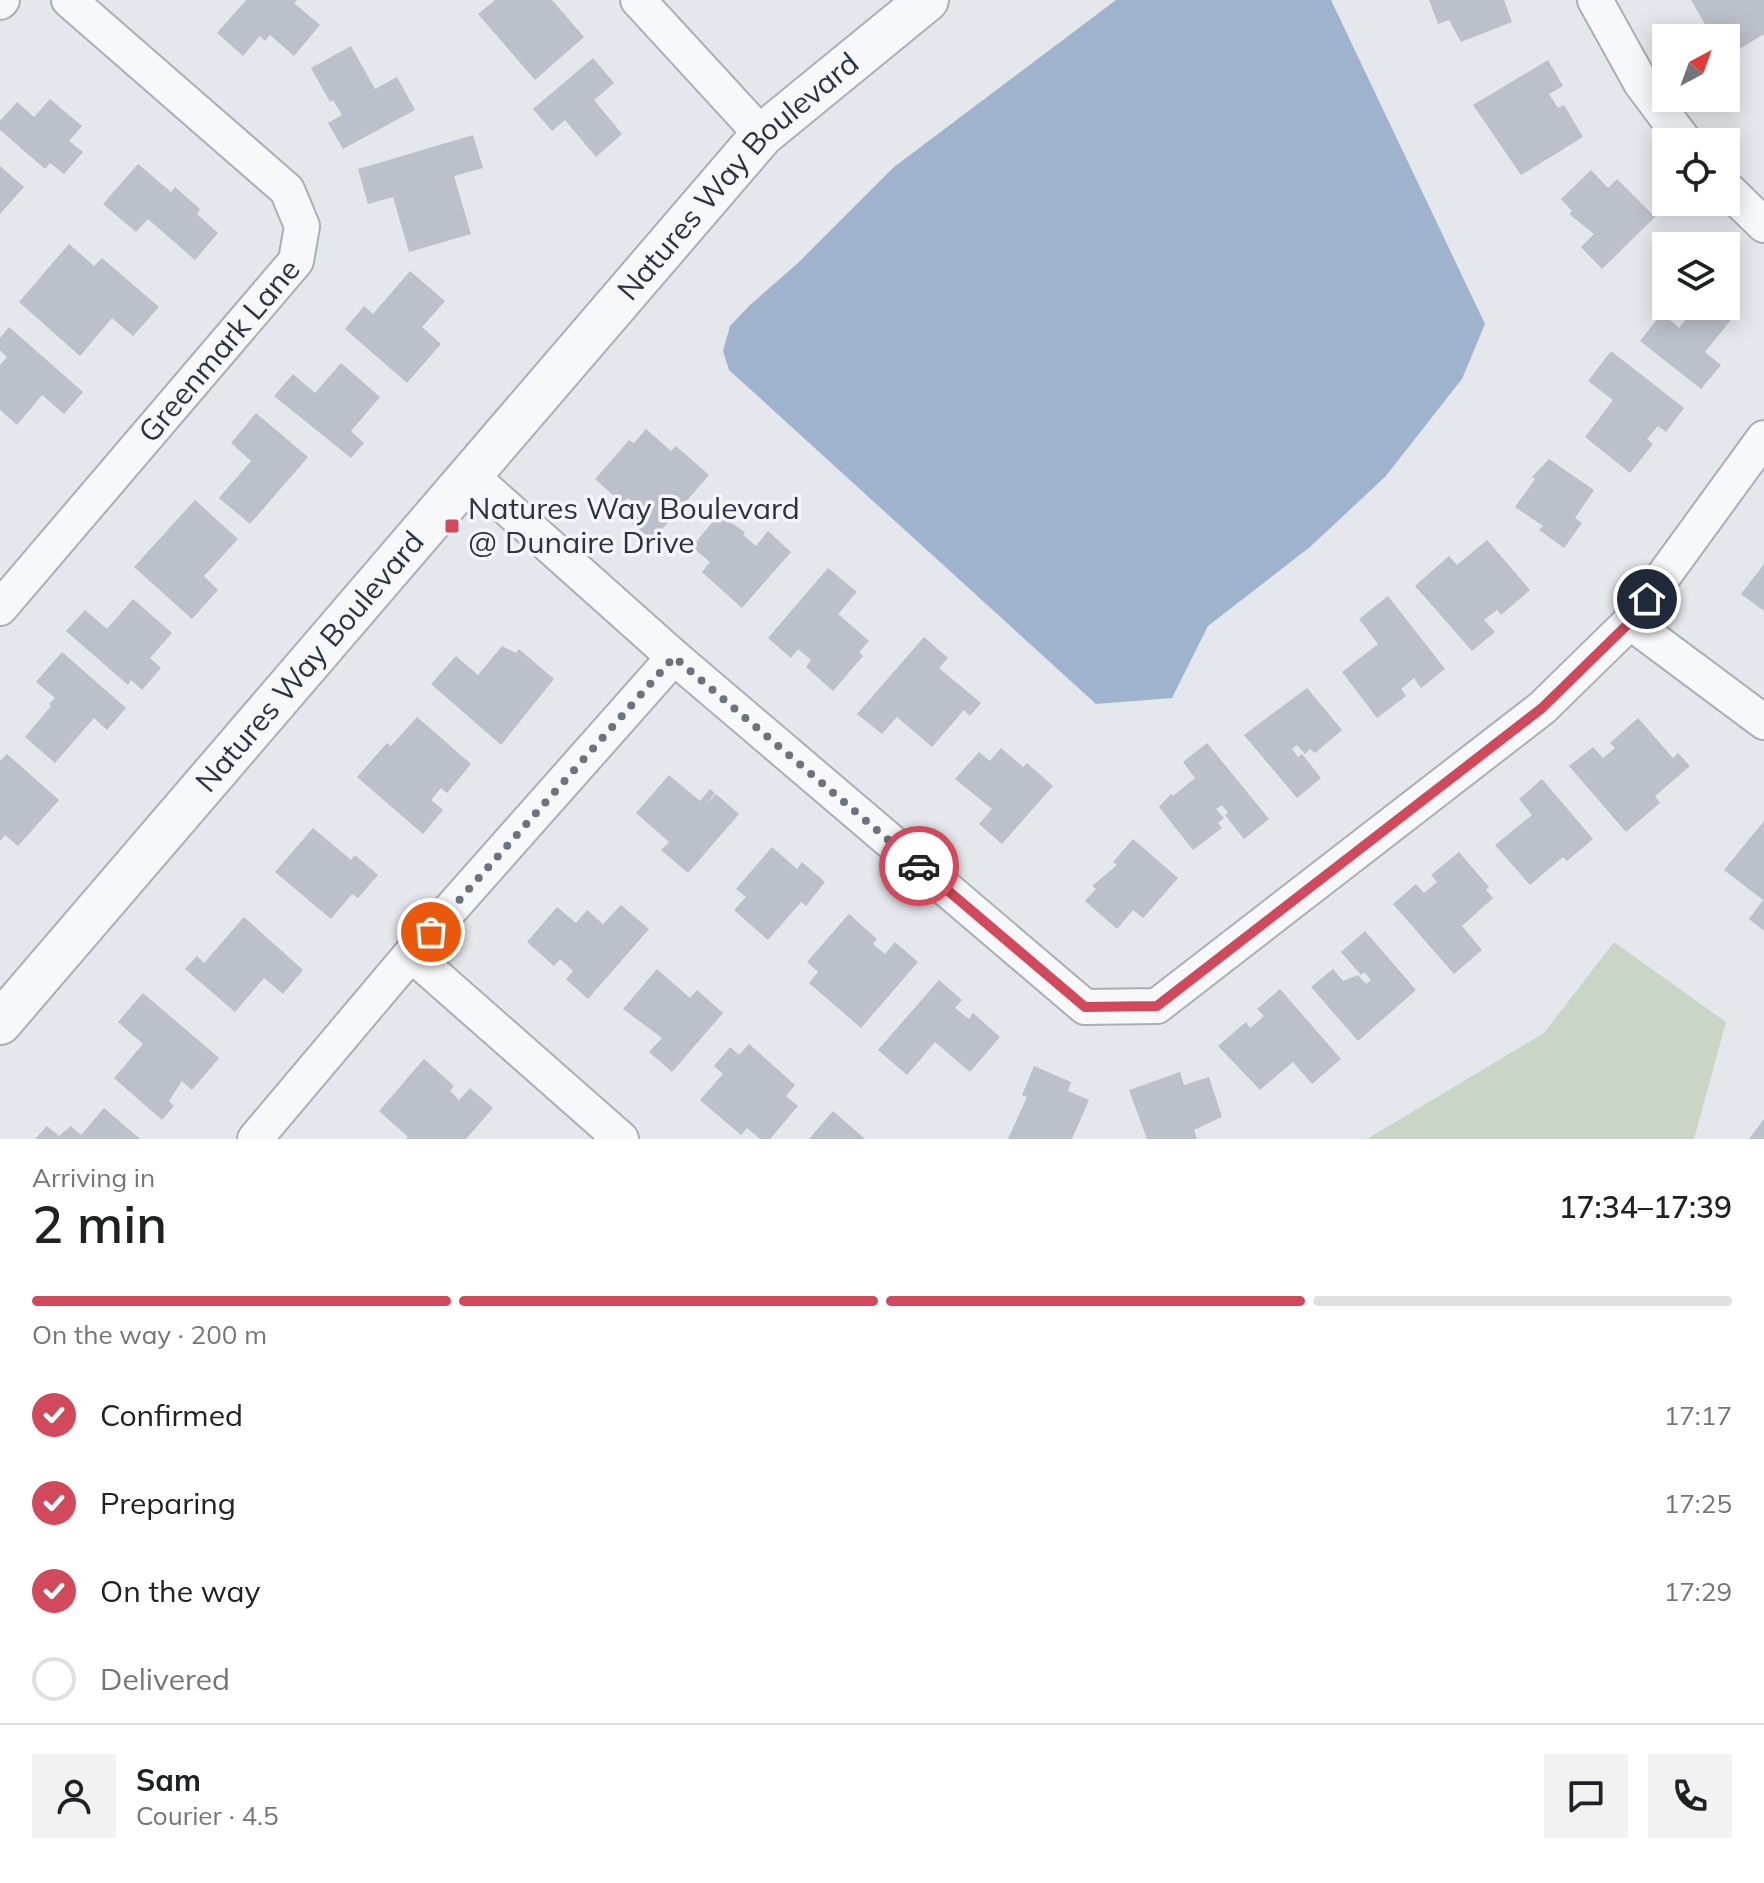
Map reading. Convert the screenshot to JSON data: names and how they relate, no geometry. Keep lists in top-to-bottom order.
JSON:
{
  "streets": {
    "street": ["Natures Way Boulevard", "Greenmark Lane"]
  },
  "places": {
    "transit": ["Natures Way Boulevard @ Dunaire Drive"]
  },
  "north": "top right",
  "page": {
    "heading": ["2 min", "Arriving in", "17:34–17:39"],
    "panel": ["Sam", "Courier · 4.5"],
    "bar": "On the way · 200 m",
    "list": [
      ["Confirmed", "17:17"],
      ["Preparing", "17:25"],
      ["On the way", "17:29"],
      "Delivered"
    ]
  }
}
